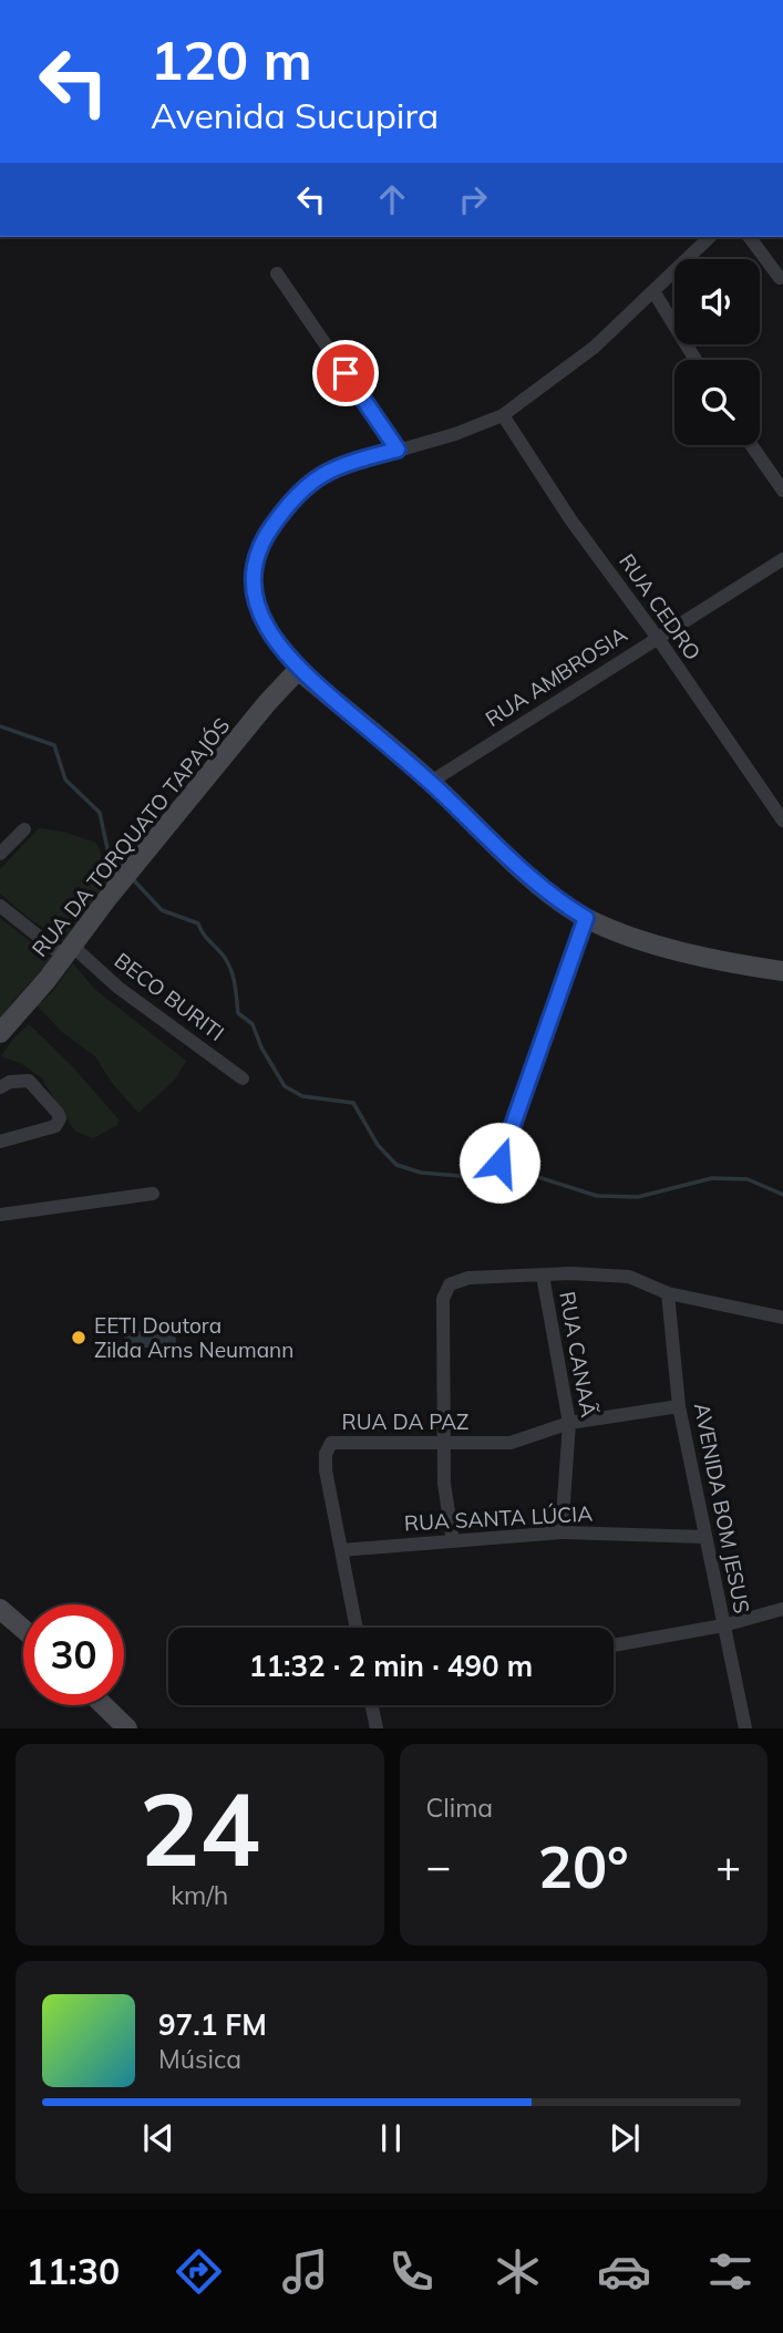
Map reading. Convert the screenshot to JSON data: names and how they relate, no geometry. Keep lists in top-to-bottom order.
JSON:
{
  "streets": {
    "street": [
      "RUA CEDRO",
      "RUA AMBROSIA",
      "RUA DA TORQUATO TAPAJÓS",
      "BECO BURITI",
      "RUA CANAÃ",
      "RUA DA PAZ",
      "AVENIDA BOM JESUS",
      "RUA SANTA LÚCIA"
    ]
  },
  "crossings": [
    ["RUA CEDRO", "RUA AMBROSIA"],
    ["RUA DA TORQUATO TAPAJÓS", "BECO BURITI"],
    ["RUA CANAÃ", "RUA DA PAZ"],
    ["RUA CANAÃ", "RUA SANTA LÚCIA"],
    ["RUA DA PAZ", "AVENIDA BOM JESUS"],
    ["RUA DA PAZ", "RUA SANTA LÚCIA"],
    ["AVENIDA BOM JESUS", "RUA SANTA LÚCIA"]
  ],
  "places": ["EETI Doutora Zilda Arns Neumann"],
  "page": {
    "turn": ["120 m", "Avenida Sucupira"],
    "limit": "30",
    "trip": "11:32 · 2 min · 490 m",
    "tile": [
      ["24", "km/h"],
      "Clima"
    ],
    "heat": ["−", "20°", "+"],
    "song": ["97.1 FM", "Música"],
    "tabs": "11:30"
  }
}
